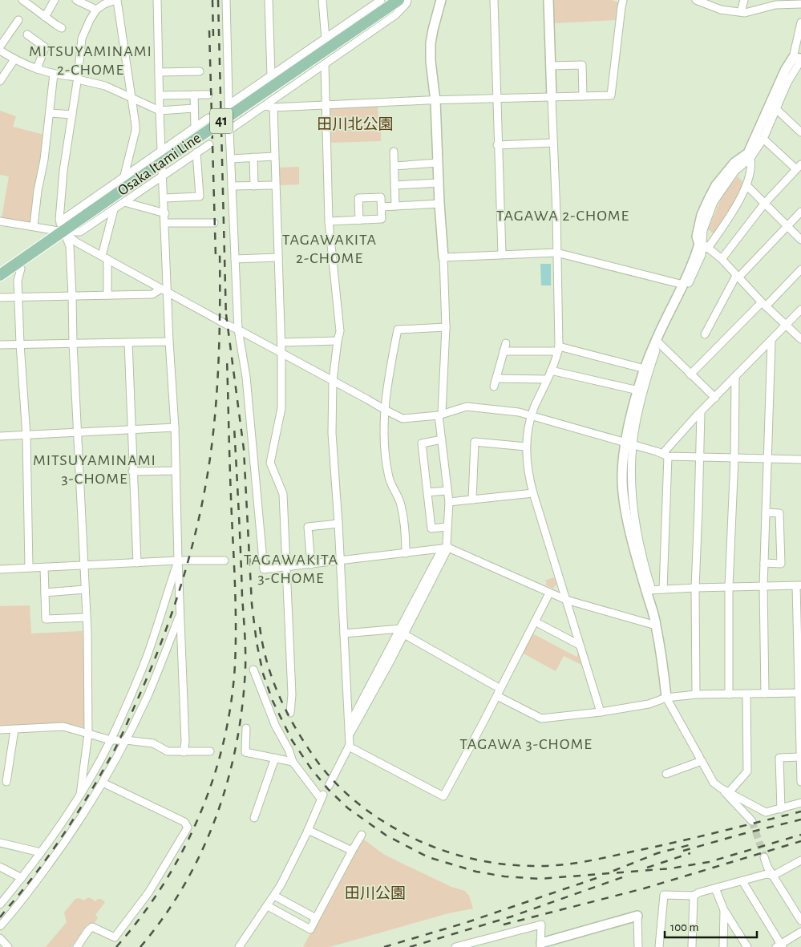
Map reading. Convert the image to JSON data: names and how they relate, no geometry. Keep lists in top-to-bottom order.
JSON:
{
  "streets": {
    "main road": ["41", "Osaka Itami Line"]
  },
  "districts": [
    "MITSUYAMINAMI 2-CHOME",
    "TAGAWA 2-CHOME",
    "TAGAWAKITA 2-CHOME",
    "MITSUYAMINAMI 3-CHOME",
    "TAGAWAKITA 3-CHOME",
    "TAGAWA 3-CHOME"
  ],
  "parks": ["田川北公園", "田川公園"],
  "scale_bar": "100 m"
}
